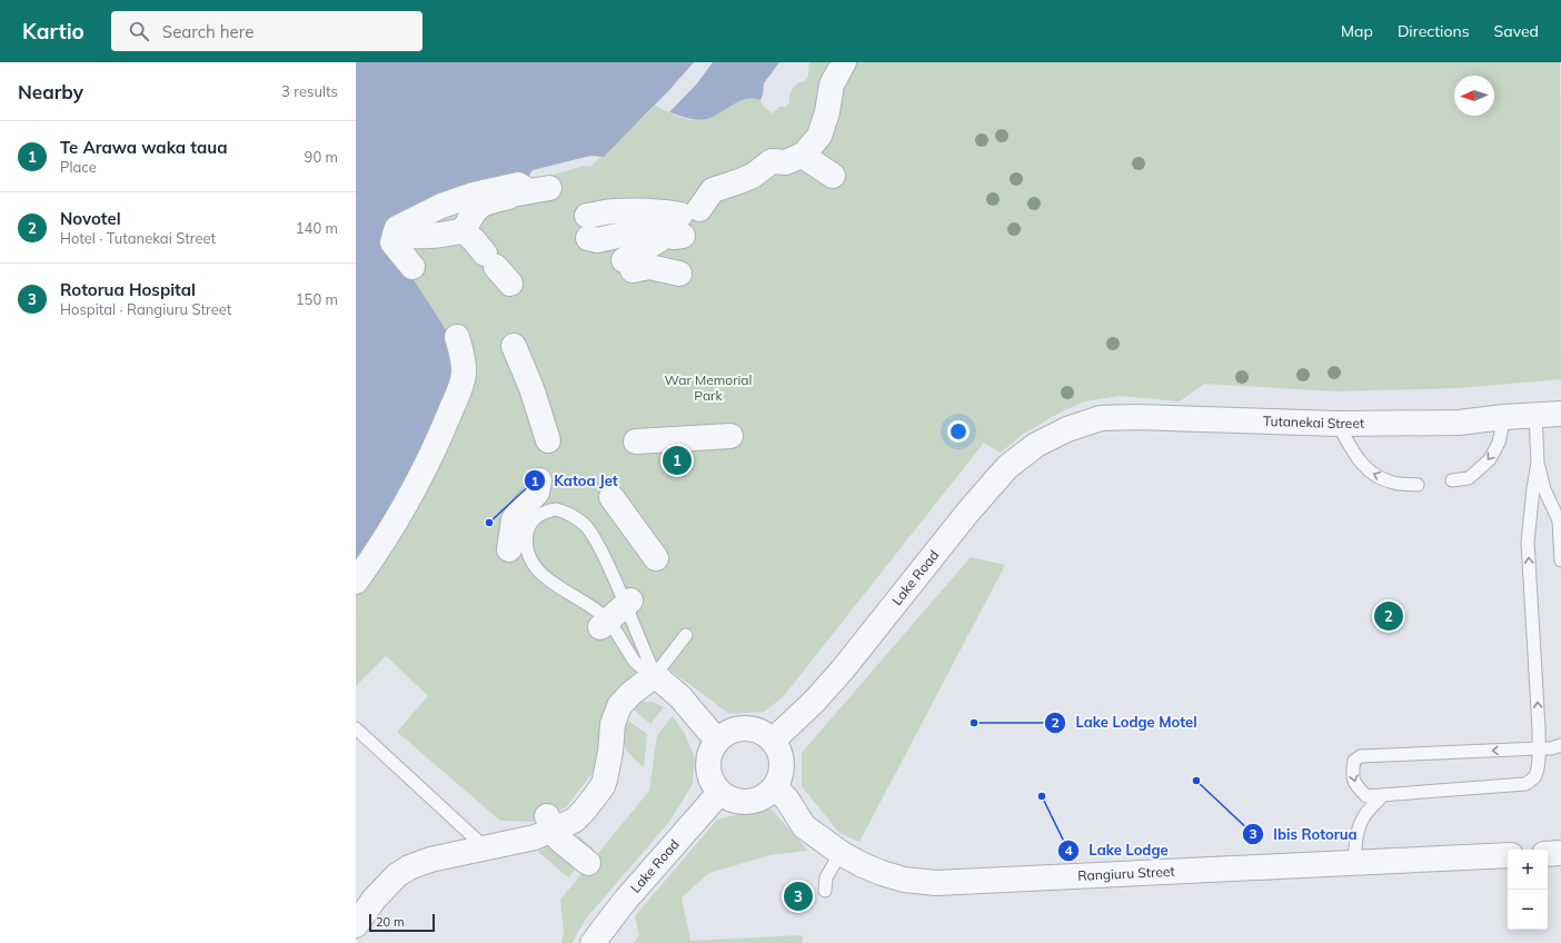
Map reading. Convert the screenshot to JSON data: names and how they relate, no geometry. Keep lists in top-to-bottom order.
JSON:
{
  "streets": {
    "street": ["Tutanekai Street", "Lake Road", "Rangiuru Street"]
  },
  "crossings": [
    ["Tutanekai Street", "Lake Road"],
    ["Lake Road", "Rangiuru Street"]
  ],
  "parks": ["War Memorial Park"],
  "places": [
    "Katoa Jet",
    "Lake Lodge Motel",
    "Ibis Rotorua",
    "Lake Lodge"
  ],
  "scale_bar": "20 m",
  "north": "left",
  "page": {
    "header": "Kartio",
    "search": "Search here",
    "nav": ["Map", "Directions", "Saved"],
    "heading": ["Nearby", "3 results"],
    "list": [
      {
        "mark": "1",
        "name": "Te Arawa waka taua",
        "note": "Place",
        "value": "90 m"
      },
      {
        "mark": "2",
        "name": "Novotel",
        "note": "Hotel · Tutanekai Street",
        "value": "140 m"
      },
      {
        "mark": "3",
        "name": "Rotorua Hospital",
        "note": "Hospital · Rangiuru Street",
        "value": "150 m"
      }
    ],
    "pins": ["1", "2", "3"],
    "map_buttons": ["+", "−"],
    "scale": "20 m"
  }
}
